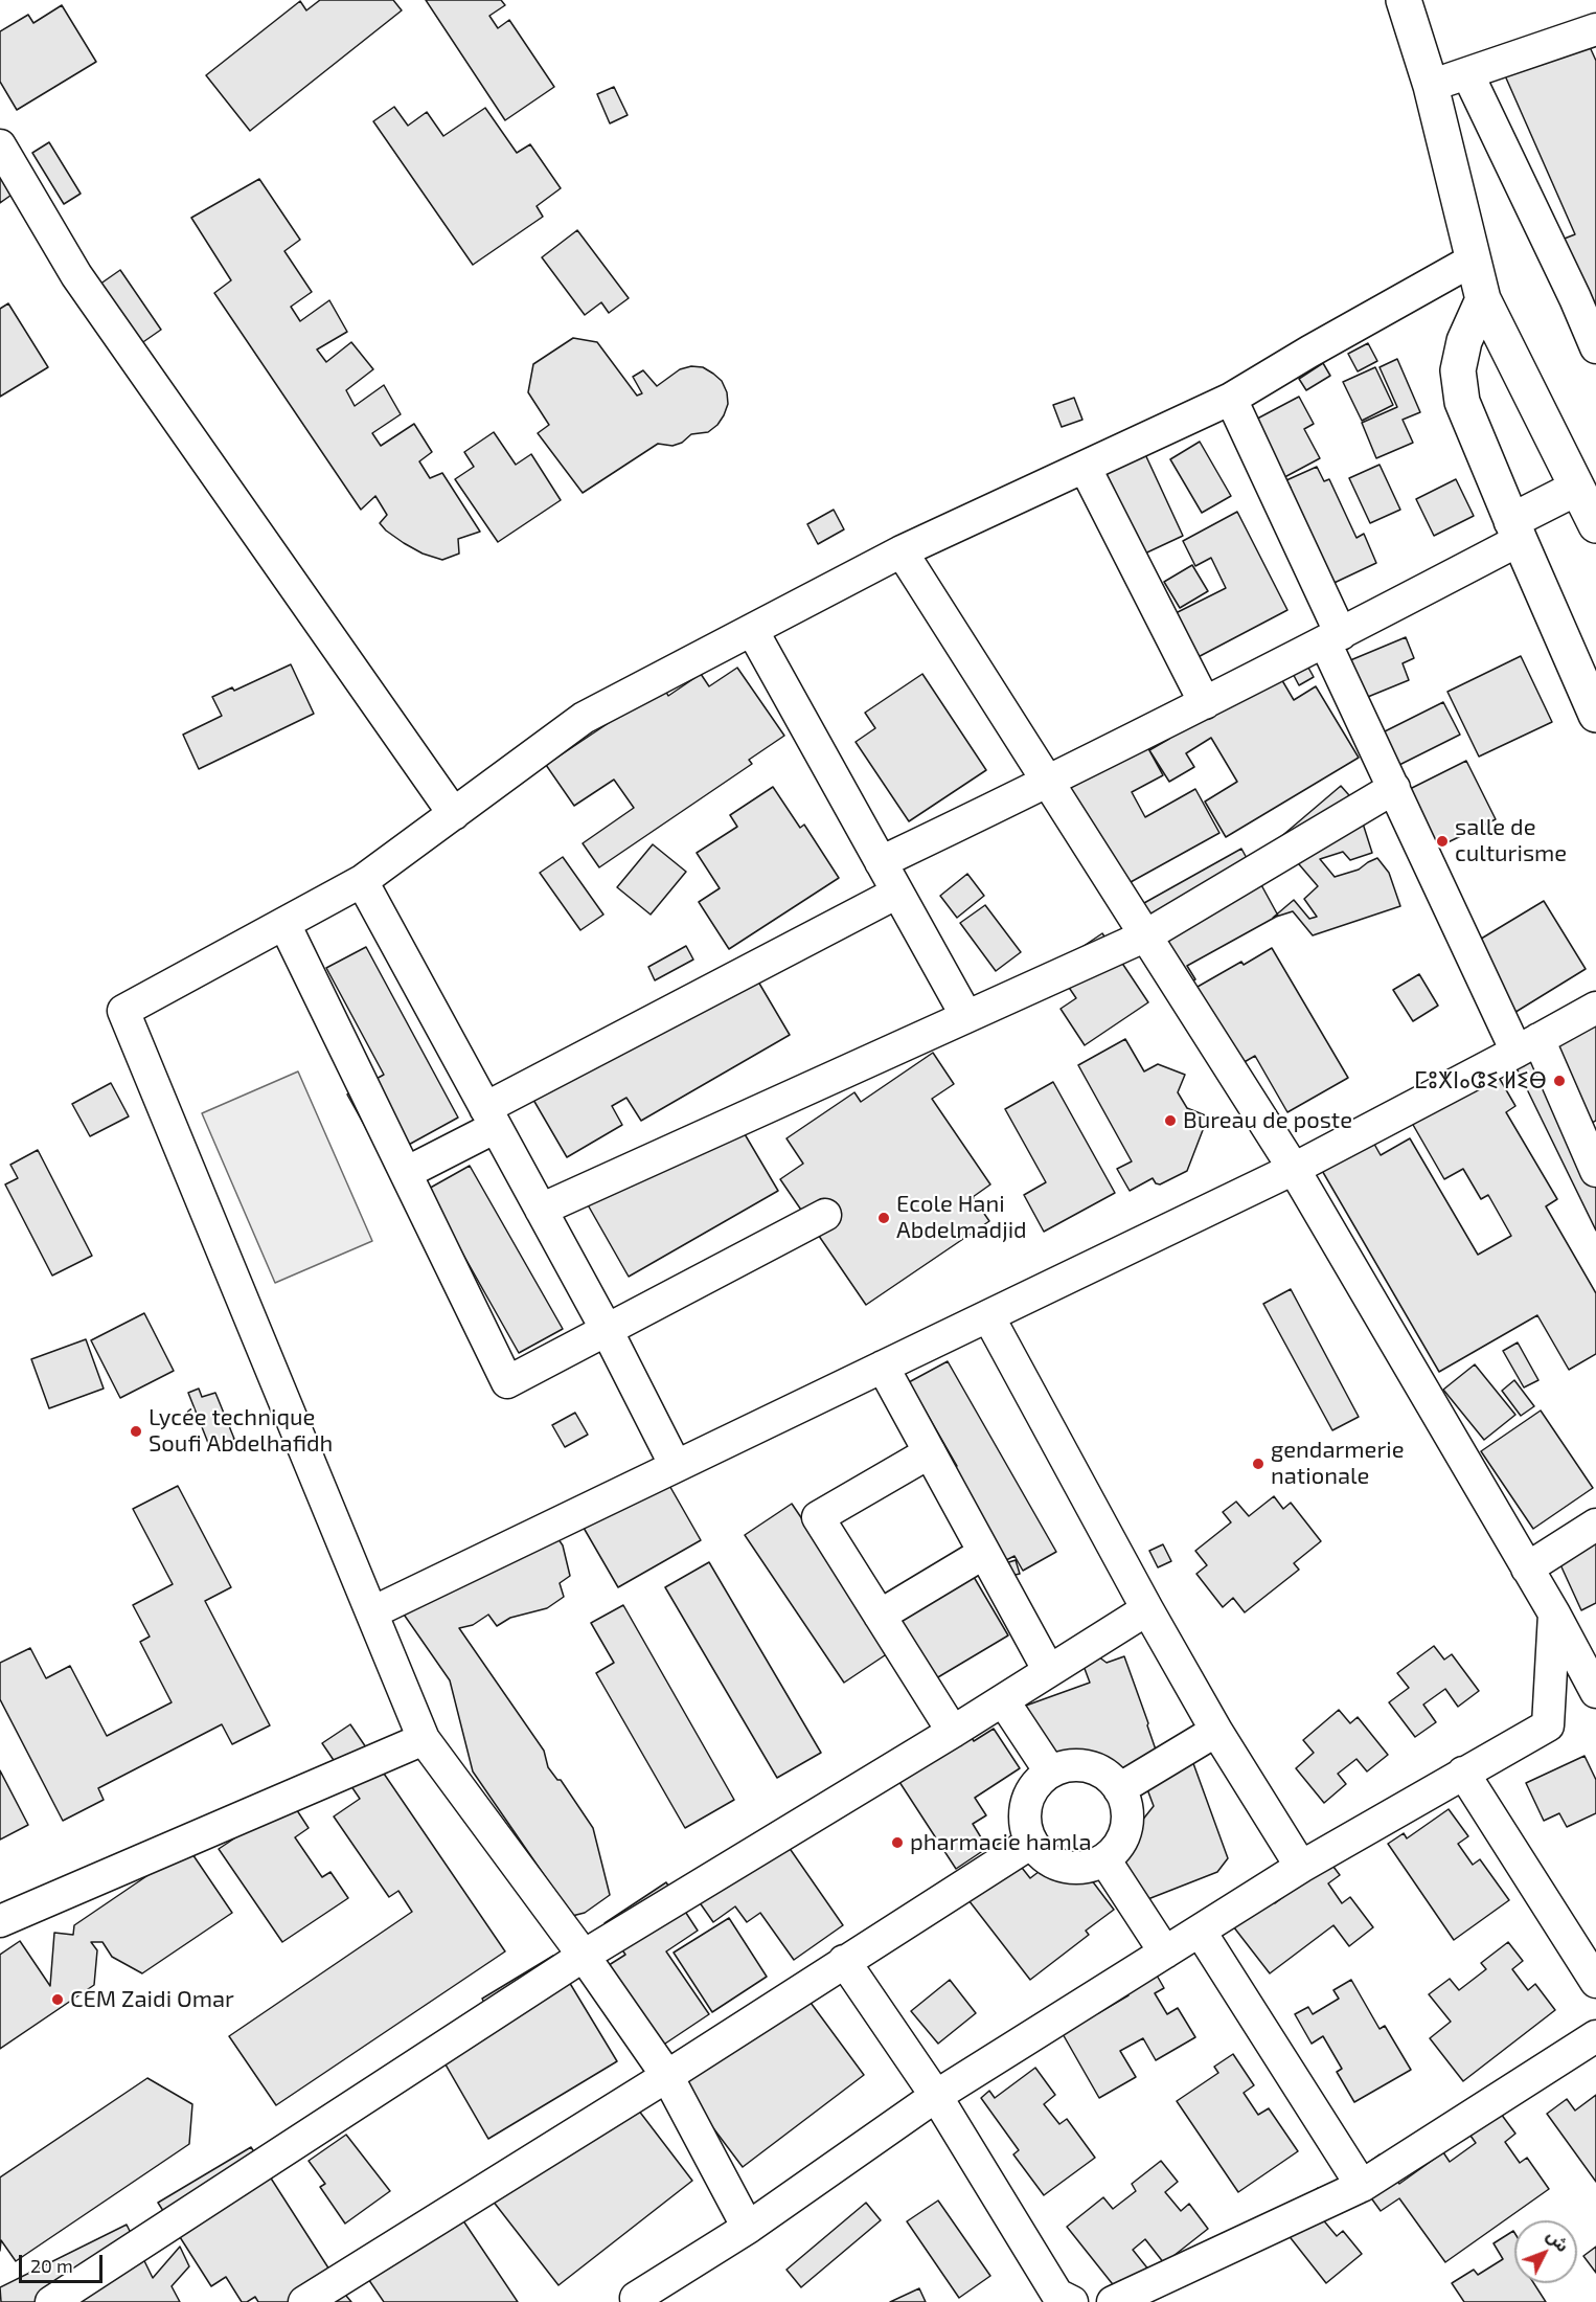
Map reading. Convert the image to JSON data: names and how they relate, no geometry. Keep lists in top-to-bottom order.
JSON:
{
  "places": [
    "salle de culturisme",
    "ⵎⵓⵅⵏⴰⵛⵉ ⵍⵉⴱ",
    "Bureau de poste",
    "Ecole Hani Abdelmadjid",
    "Lycée technique Soufi Abdelhafidh",
    "gendarmerie nationale",
    "pharmacie hamla",
    "CEM Zaidi Omar"
  ],
  "scale_bar": "20 m",
  "north": "top right"
}
